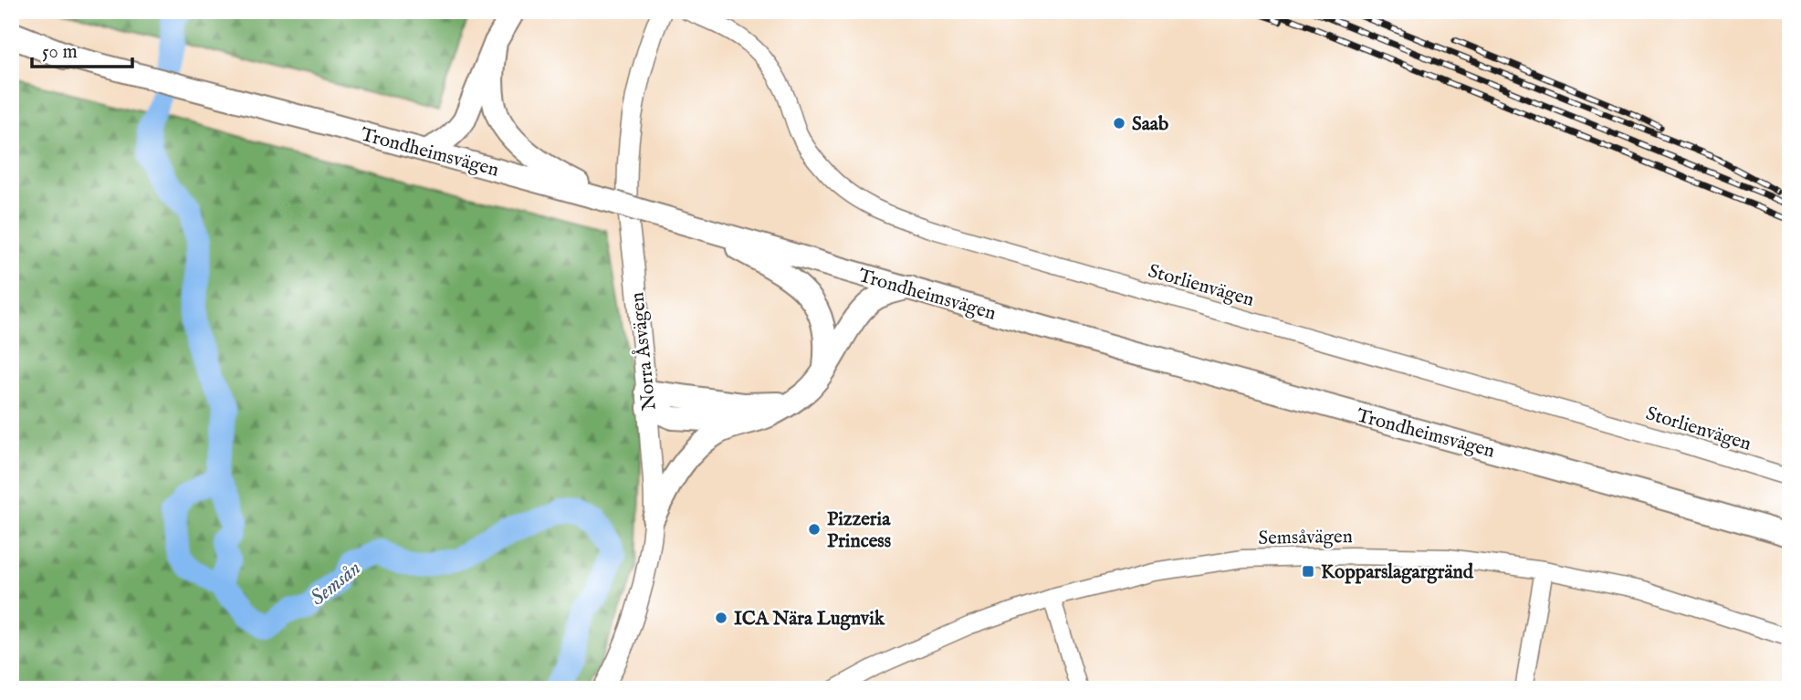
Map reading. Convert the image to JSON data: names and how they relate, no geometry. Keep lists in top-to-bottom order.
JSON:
{
  "streets": {
    "main road": ["Trondheimsvägen"],
    "street": ["Storlienvägen", "Norra Åsvägen", "Semsåvägen"]
  },
  "crossings": [
    ["Trondheimsvägen", "Norra Åsvägen"]
  ],
  "water": ["Semsån"],
  "places": {
    "other": ["Saab", "Pizzeria Princess", "ICA Nära Lugnvik"],
    "transit": ["Kopparslagargränd"]
  },
  "scale_bar": "50 m"
}
